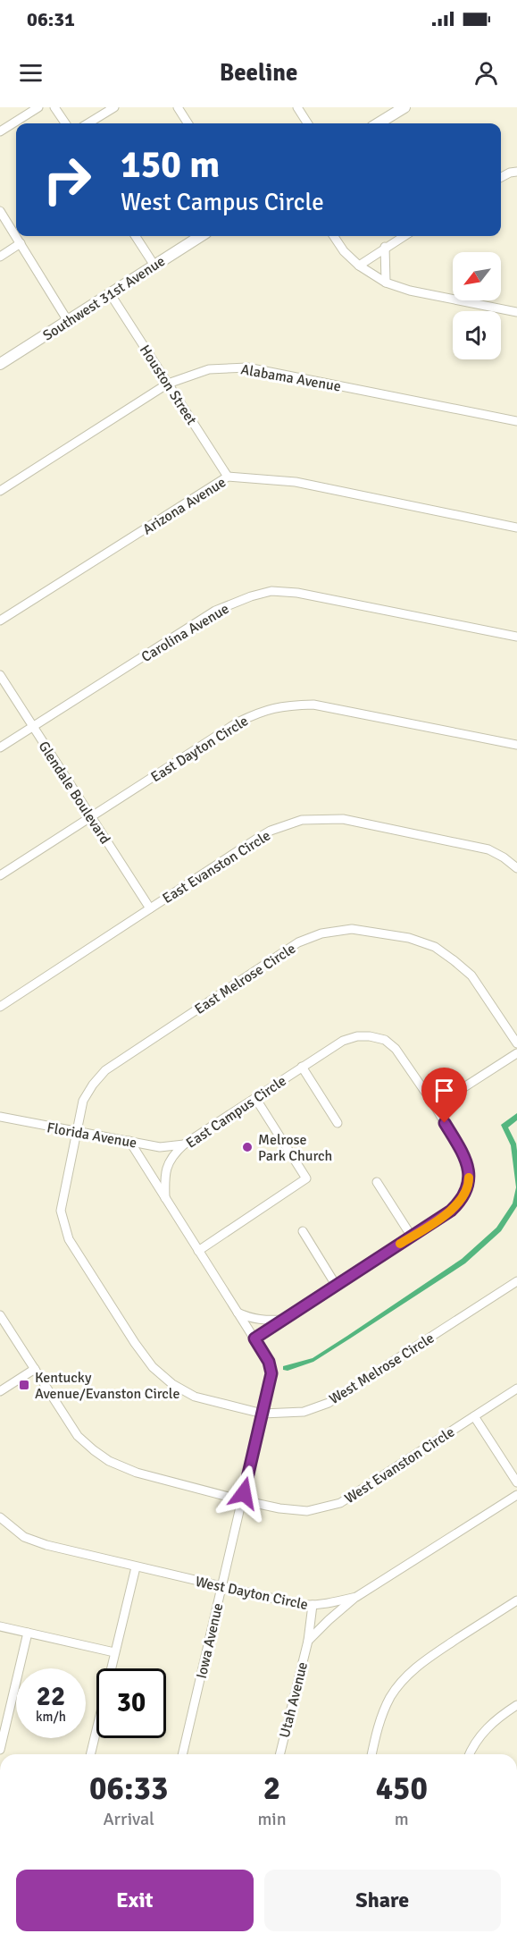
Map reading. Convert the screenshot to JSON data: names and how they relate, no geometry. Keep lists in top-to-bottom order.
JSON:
{
  "streets": {
    "main road": ["Southwest 31st Avenue"],
    "street": [
      "Alabama Avenue",
      "Houston Street",
      "Arizona Avenue",
      "Carolina Avenue",
      "East Dayton Circle",
      "Glendale Boulevard",
      "East Evanston Circle",
      "East Melrose Circle",
      "East Campus Circle",
      "Florida Avenue",
      "West Melrose Circle",
      "West Evanston Circle",
      "West Dayton Circle",
      "Iowa Avenue",
      "Utah Avenue"
    ]
  },
  "crossings": [
    ["Southwest 31st Avenue", "Houston Street"],
    ["Alabama Avenue", "Houston Street"],
    ["Houston Street", "Arizona Avenue"],
    ["Carolina Avenue", "Glendale Boulevard"],
    ["East Dayton Circle", "Glendale Boulevard"],
    ["Glendale Boulevard", "East Evanston Circle"],
    ["East Melrose Circle", "Florida Avenue"],
    ["East Melrose Circle", "West Melrose Circle"],
    ["East Campus Circle", "Florida Avenue"],
    ["West Melrose Circle", "Iowa Avenue"],
    ["West Evanston Circle", "Iowa Avenue"],
    ["West Dayton Circle", "Iowa Avenue"],
    ["West Dayton Circle", "Utah Avenue"]
  ],
  "places": {
    "other": ["Melrose Park Church"],
    "transit": ["Kentucky Avenue/Evanston Circle"]
  },
  "north": "bottom left",
  "page": {
    "status": "06:31",
    "header": "Beeline",
    "turn": ["150 m", "West Campus Circle"],
    "speed": "22 km/h",
    "limit": "30",
    "eta": [
      "06:33",
      "Arrival",
      "2",
      "min",
      "450",
      "m"
    ],
    "buttons": ["Exit", "Share"]
  }
}
